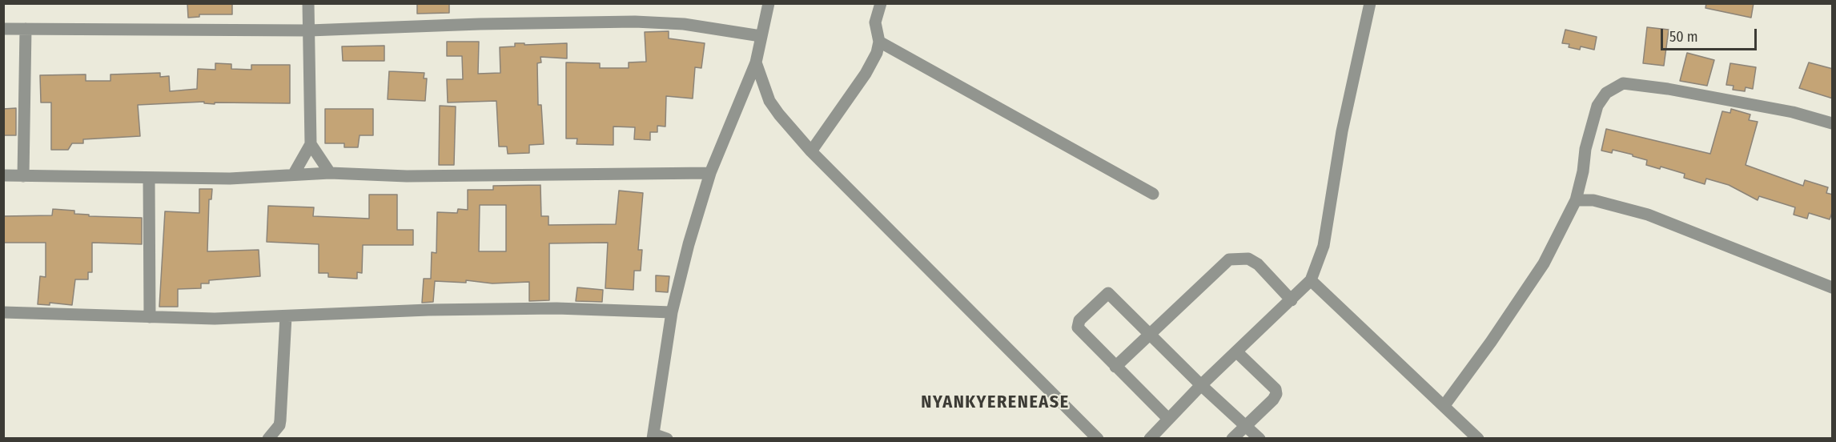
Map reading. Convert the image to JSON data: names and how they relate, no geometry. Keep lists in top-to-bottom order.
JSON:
{
  "districts": ["NYANKYERENEASE"],
  "scale_bar": "50 m"
}
